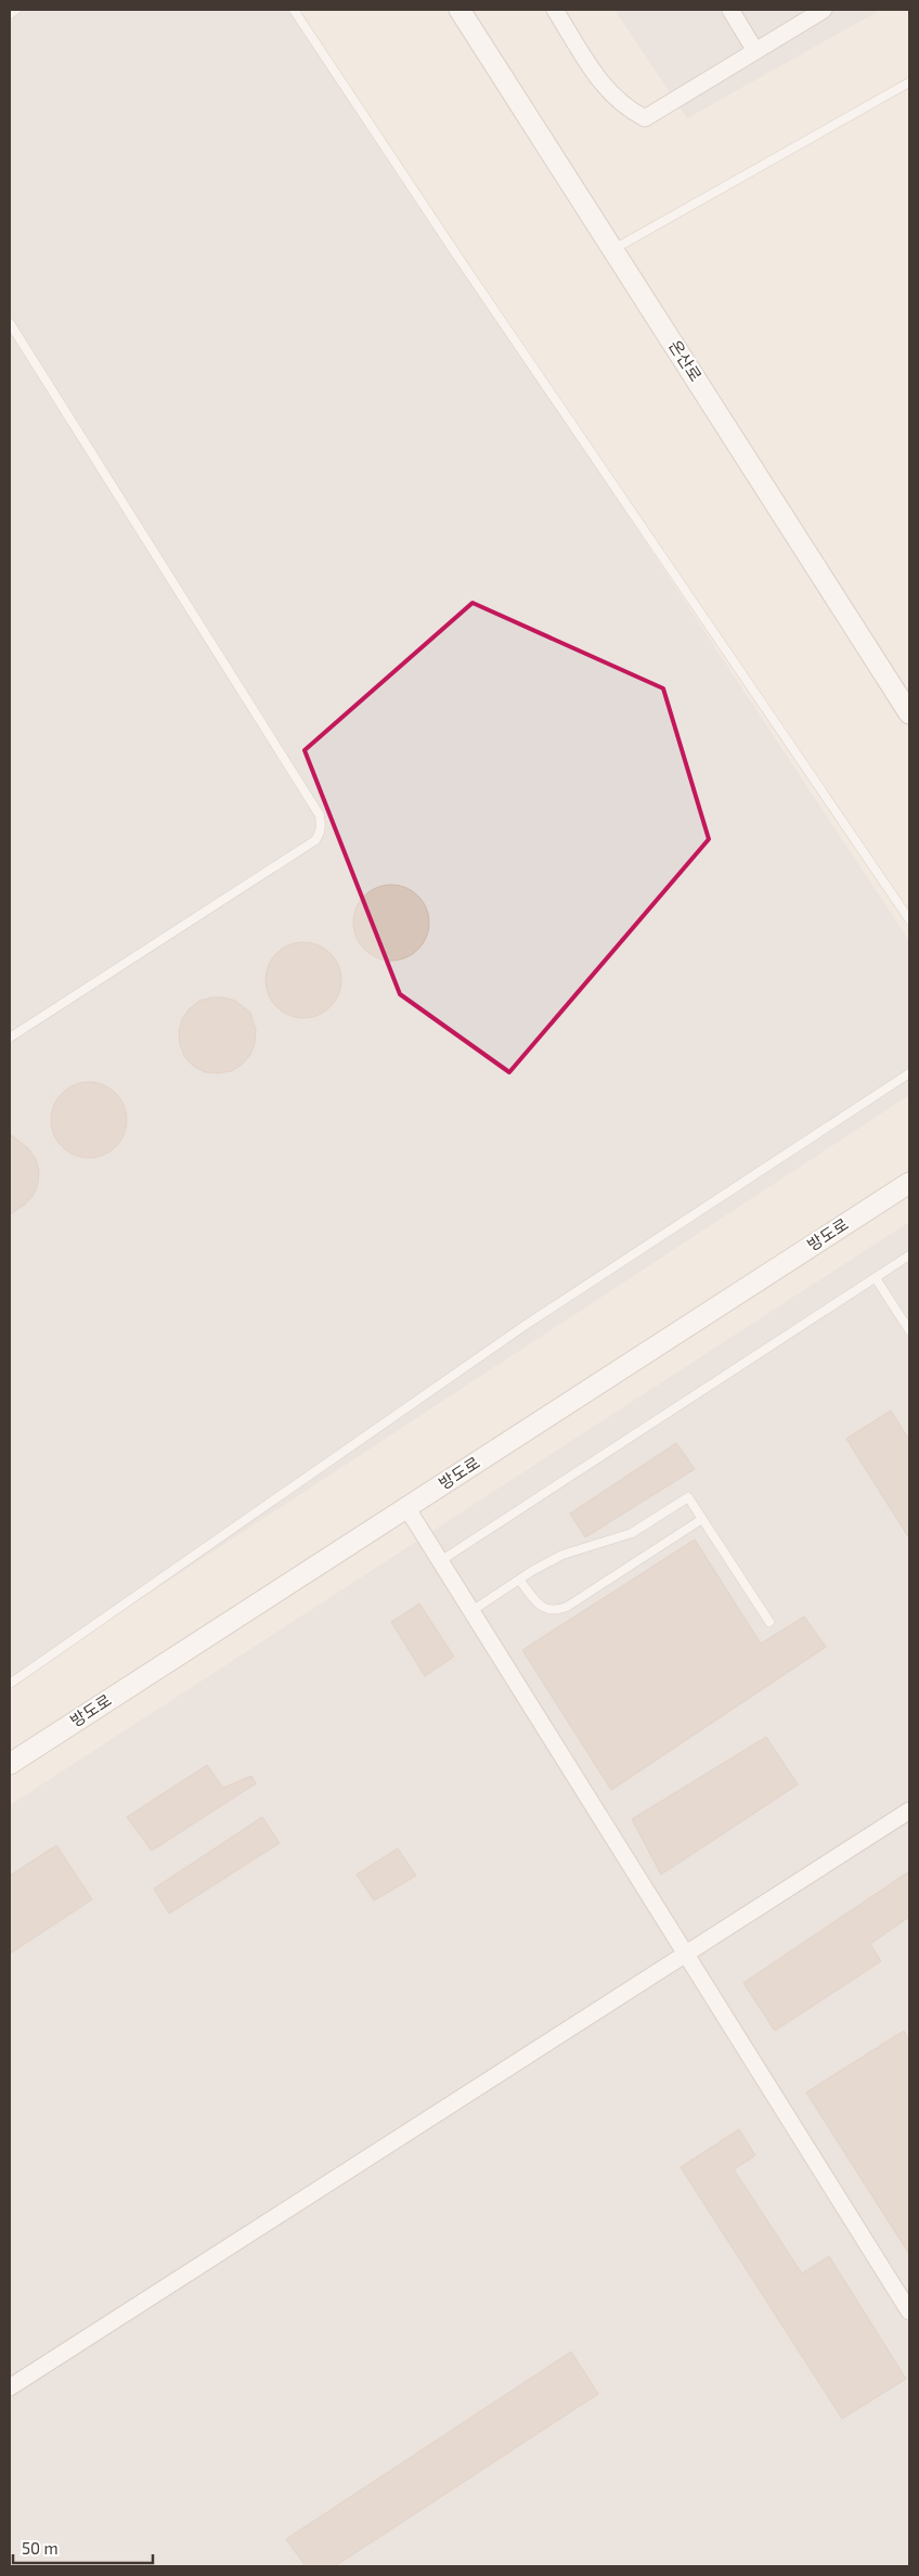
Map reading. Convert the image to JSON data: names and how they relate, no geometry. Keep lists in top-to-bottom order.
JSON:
{
  "streets": {
    "street": ["온산로", "방도로"]
  },
  "scale_bar": "50 m"
}
